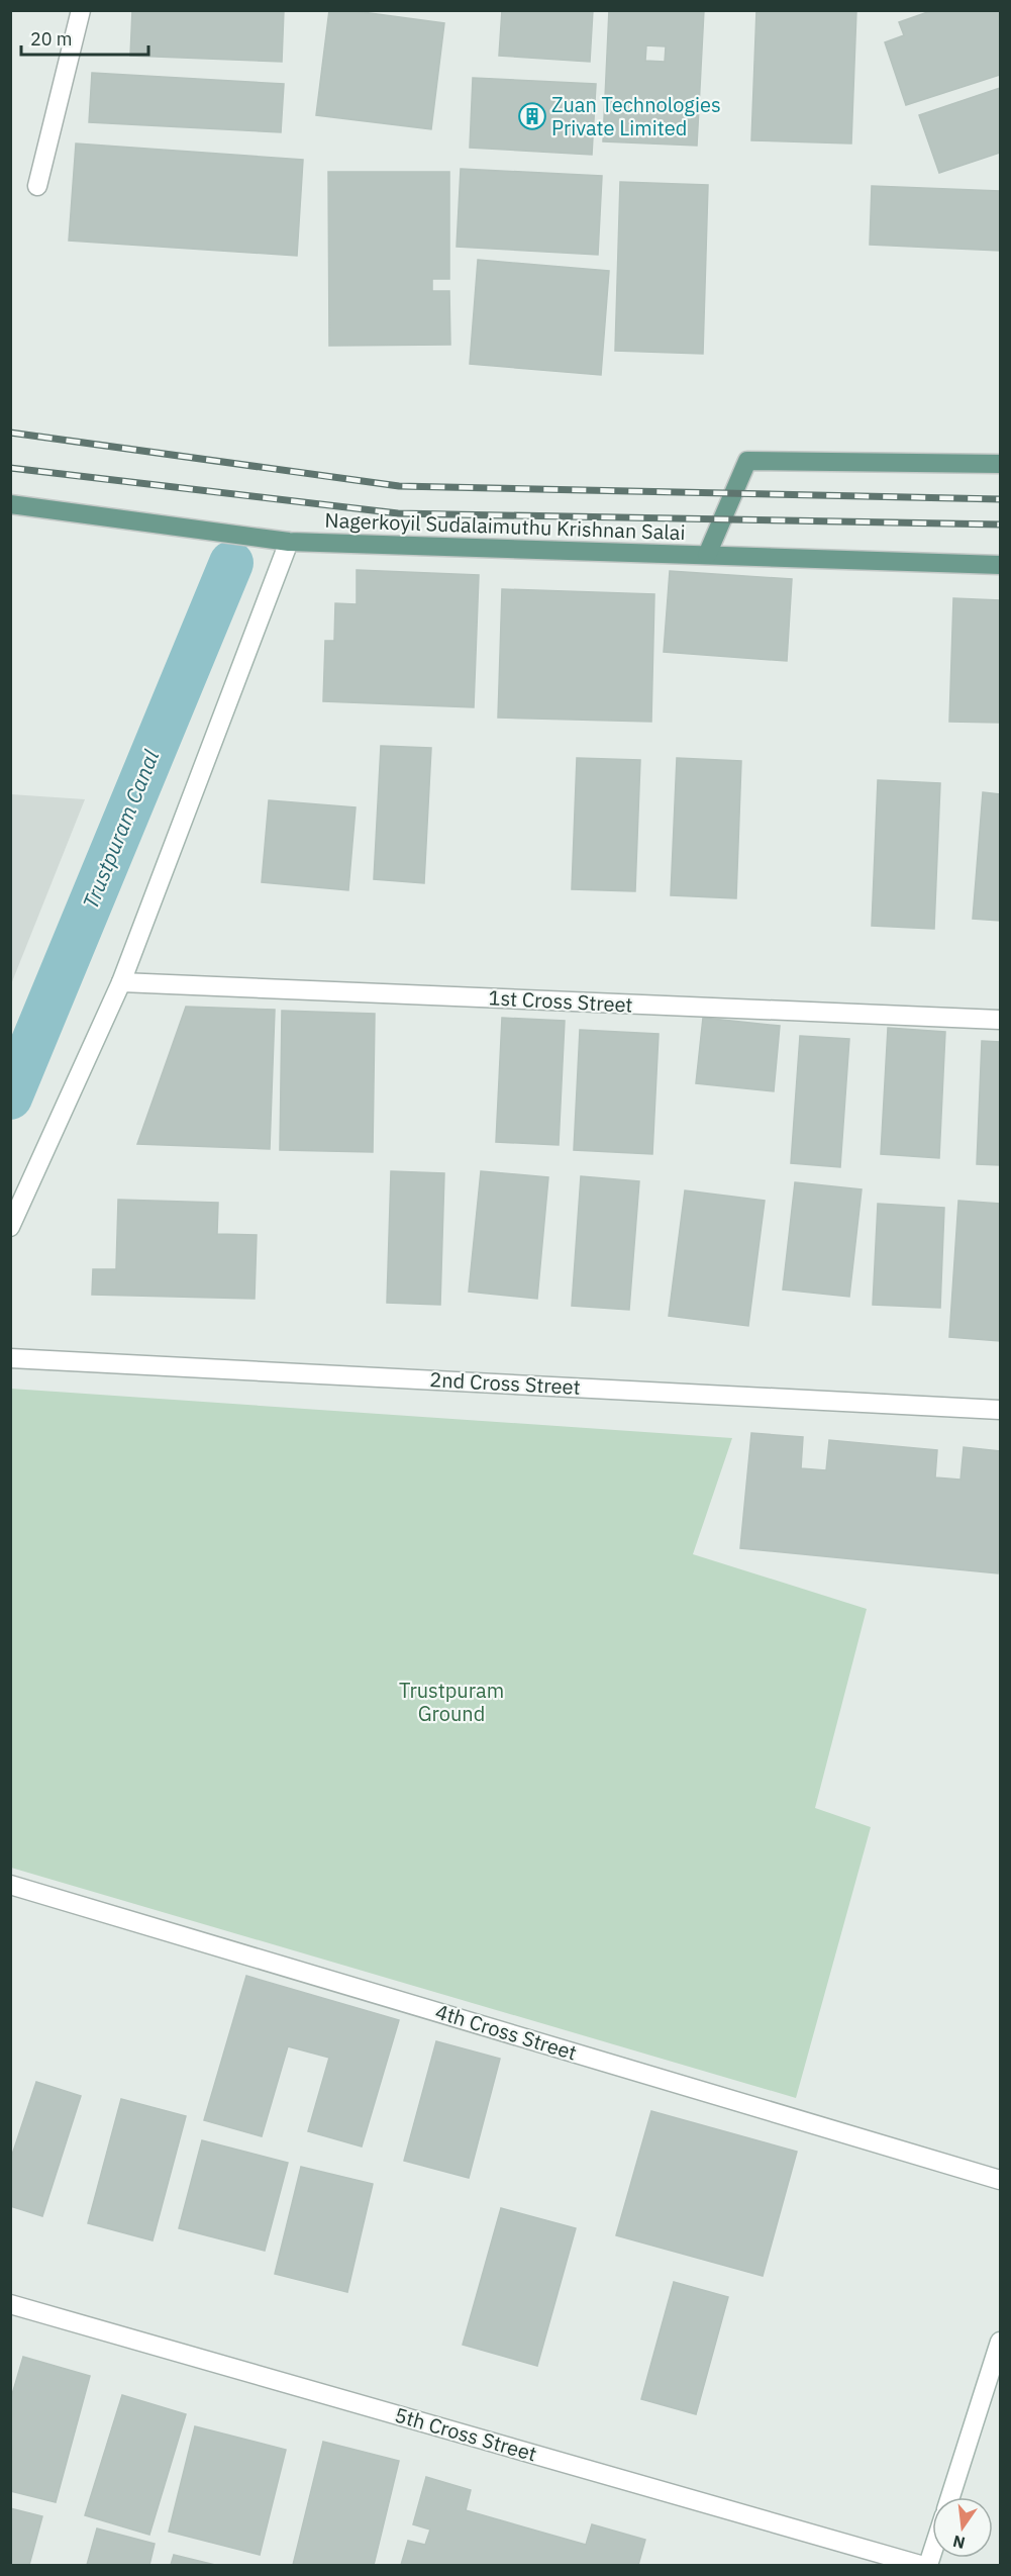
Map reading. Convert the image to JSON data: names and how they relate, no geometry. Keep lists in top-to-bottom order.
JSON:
{
  "streets": {
    "main road": ["Nagerkoyil Sudalaimuthu Krishnan Salai"],
    "street": [
      "1st Cross Street",
      "2nd Cross Street",
      "4th Cross Street",
      "5th Cross Street"
    ]
  },
  "water": ["Trustpuram Canal"],
  "parks": ["Trustpuram Ground"],
  "places": {
    "building": ["Zuan Technologies Private Limited"]
  },
  "scale_bar": "20 m",
  "north": "bottom"
}
